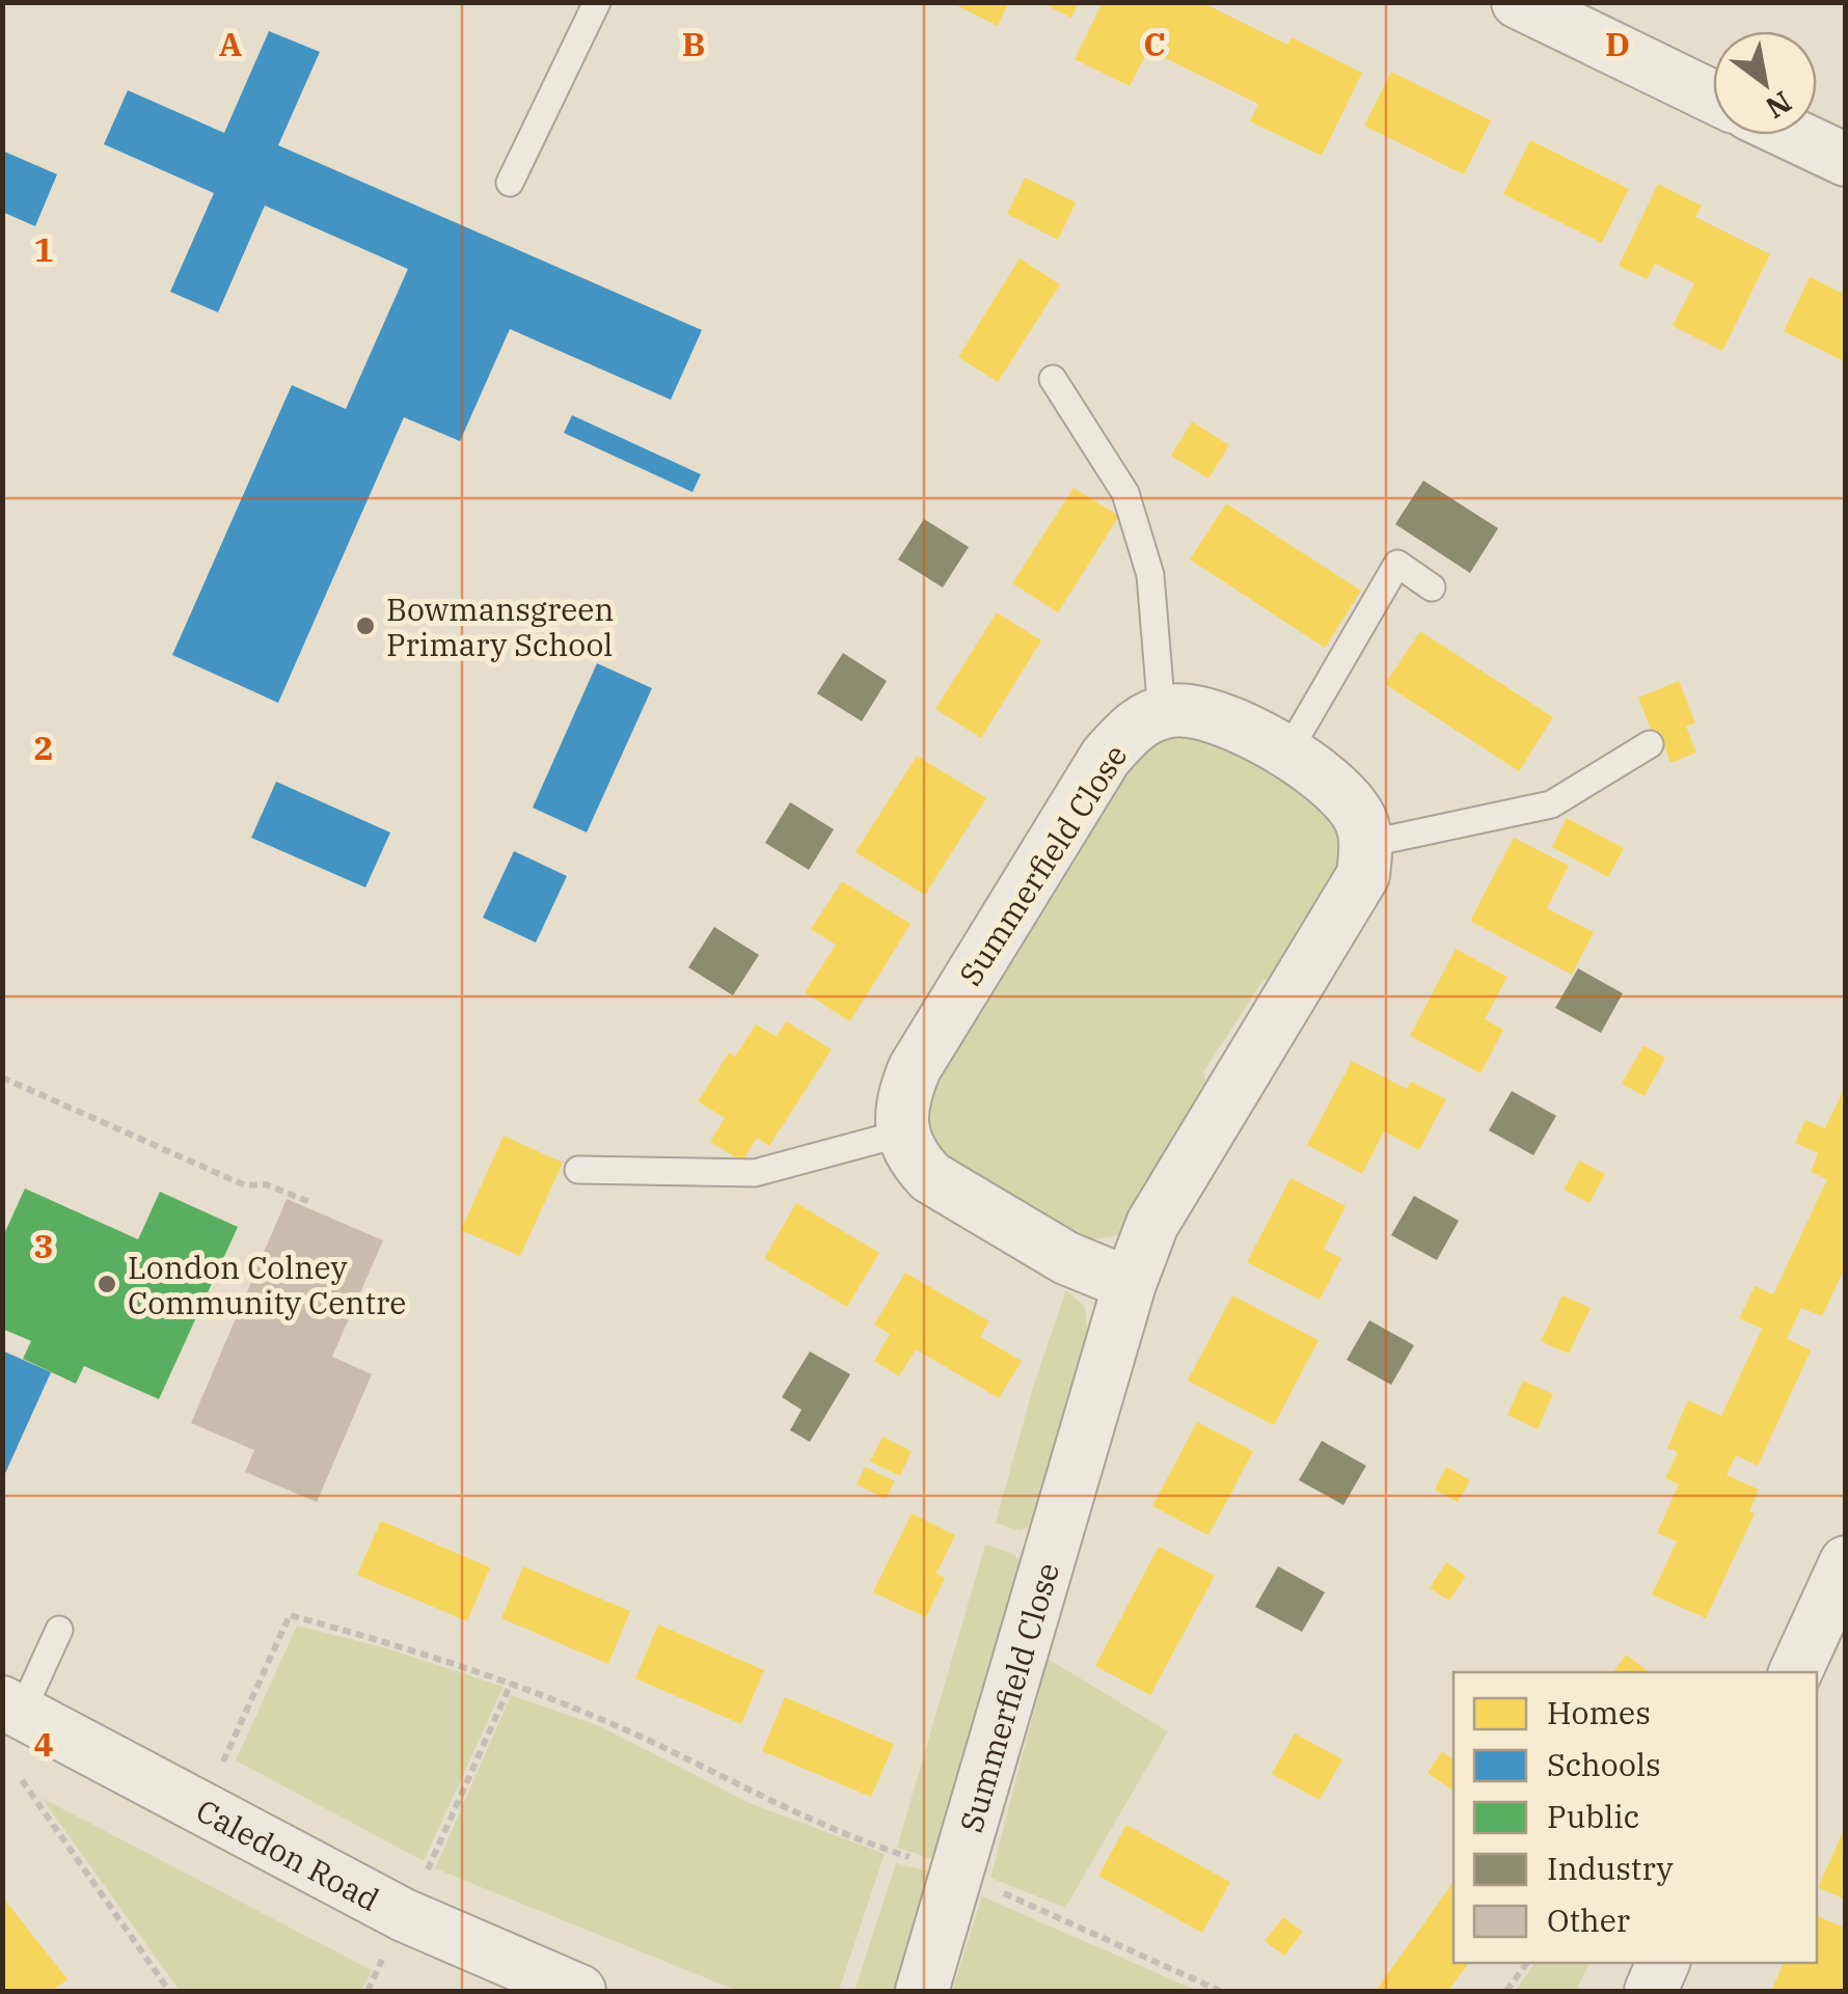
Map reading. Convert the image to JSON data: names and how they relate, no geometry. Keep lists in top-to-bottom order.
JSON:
{
  "streets": {
    "street": ["Summerfield Close", "Caledon Road"]
  },
  "places": ["Bowmansgreen Primary School", "London Colney Community Centre"],
  "legend": [
    "Homes",
    "Schools",
    "Public",
    "Industry",
    "Other"
  ],
  "north": "bottom right",
  "grid": {
    "columns": [
      "A",
      "B",
      "C",
      "D"
    ],
    "rows": [
      "1",
      "2",
      "3",
      "4"
    ]
  }
}
